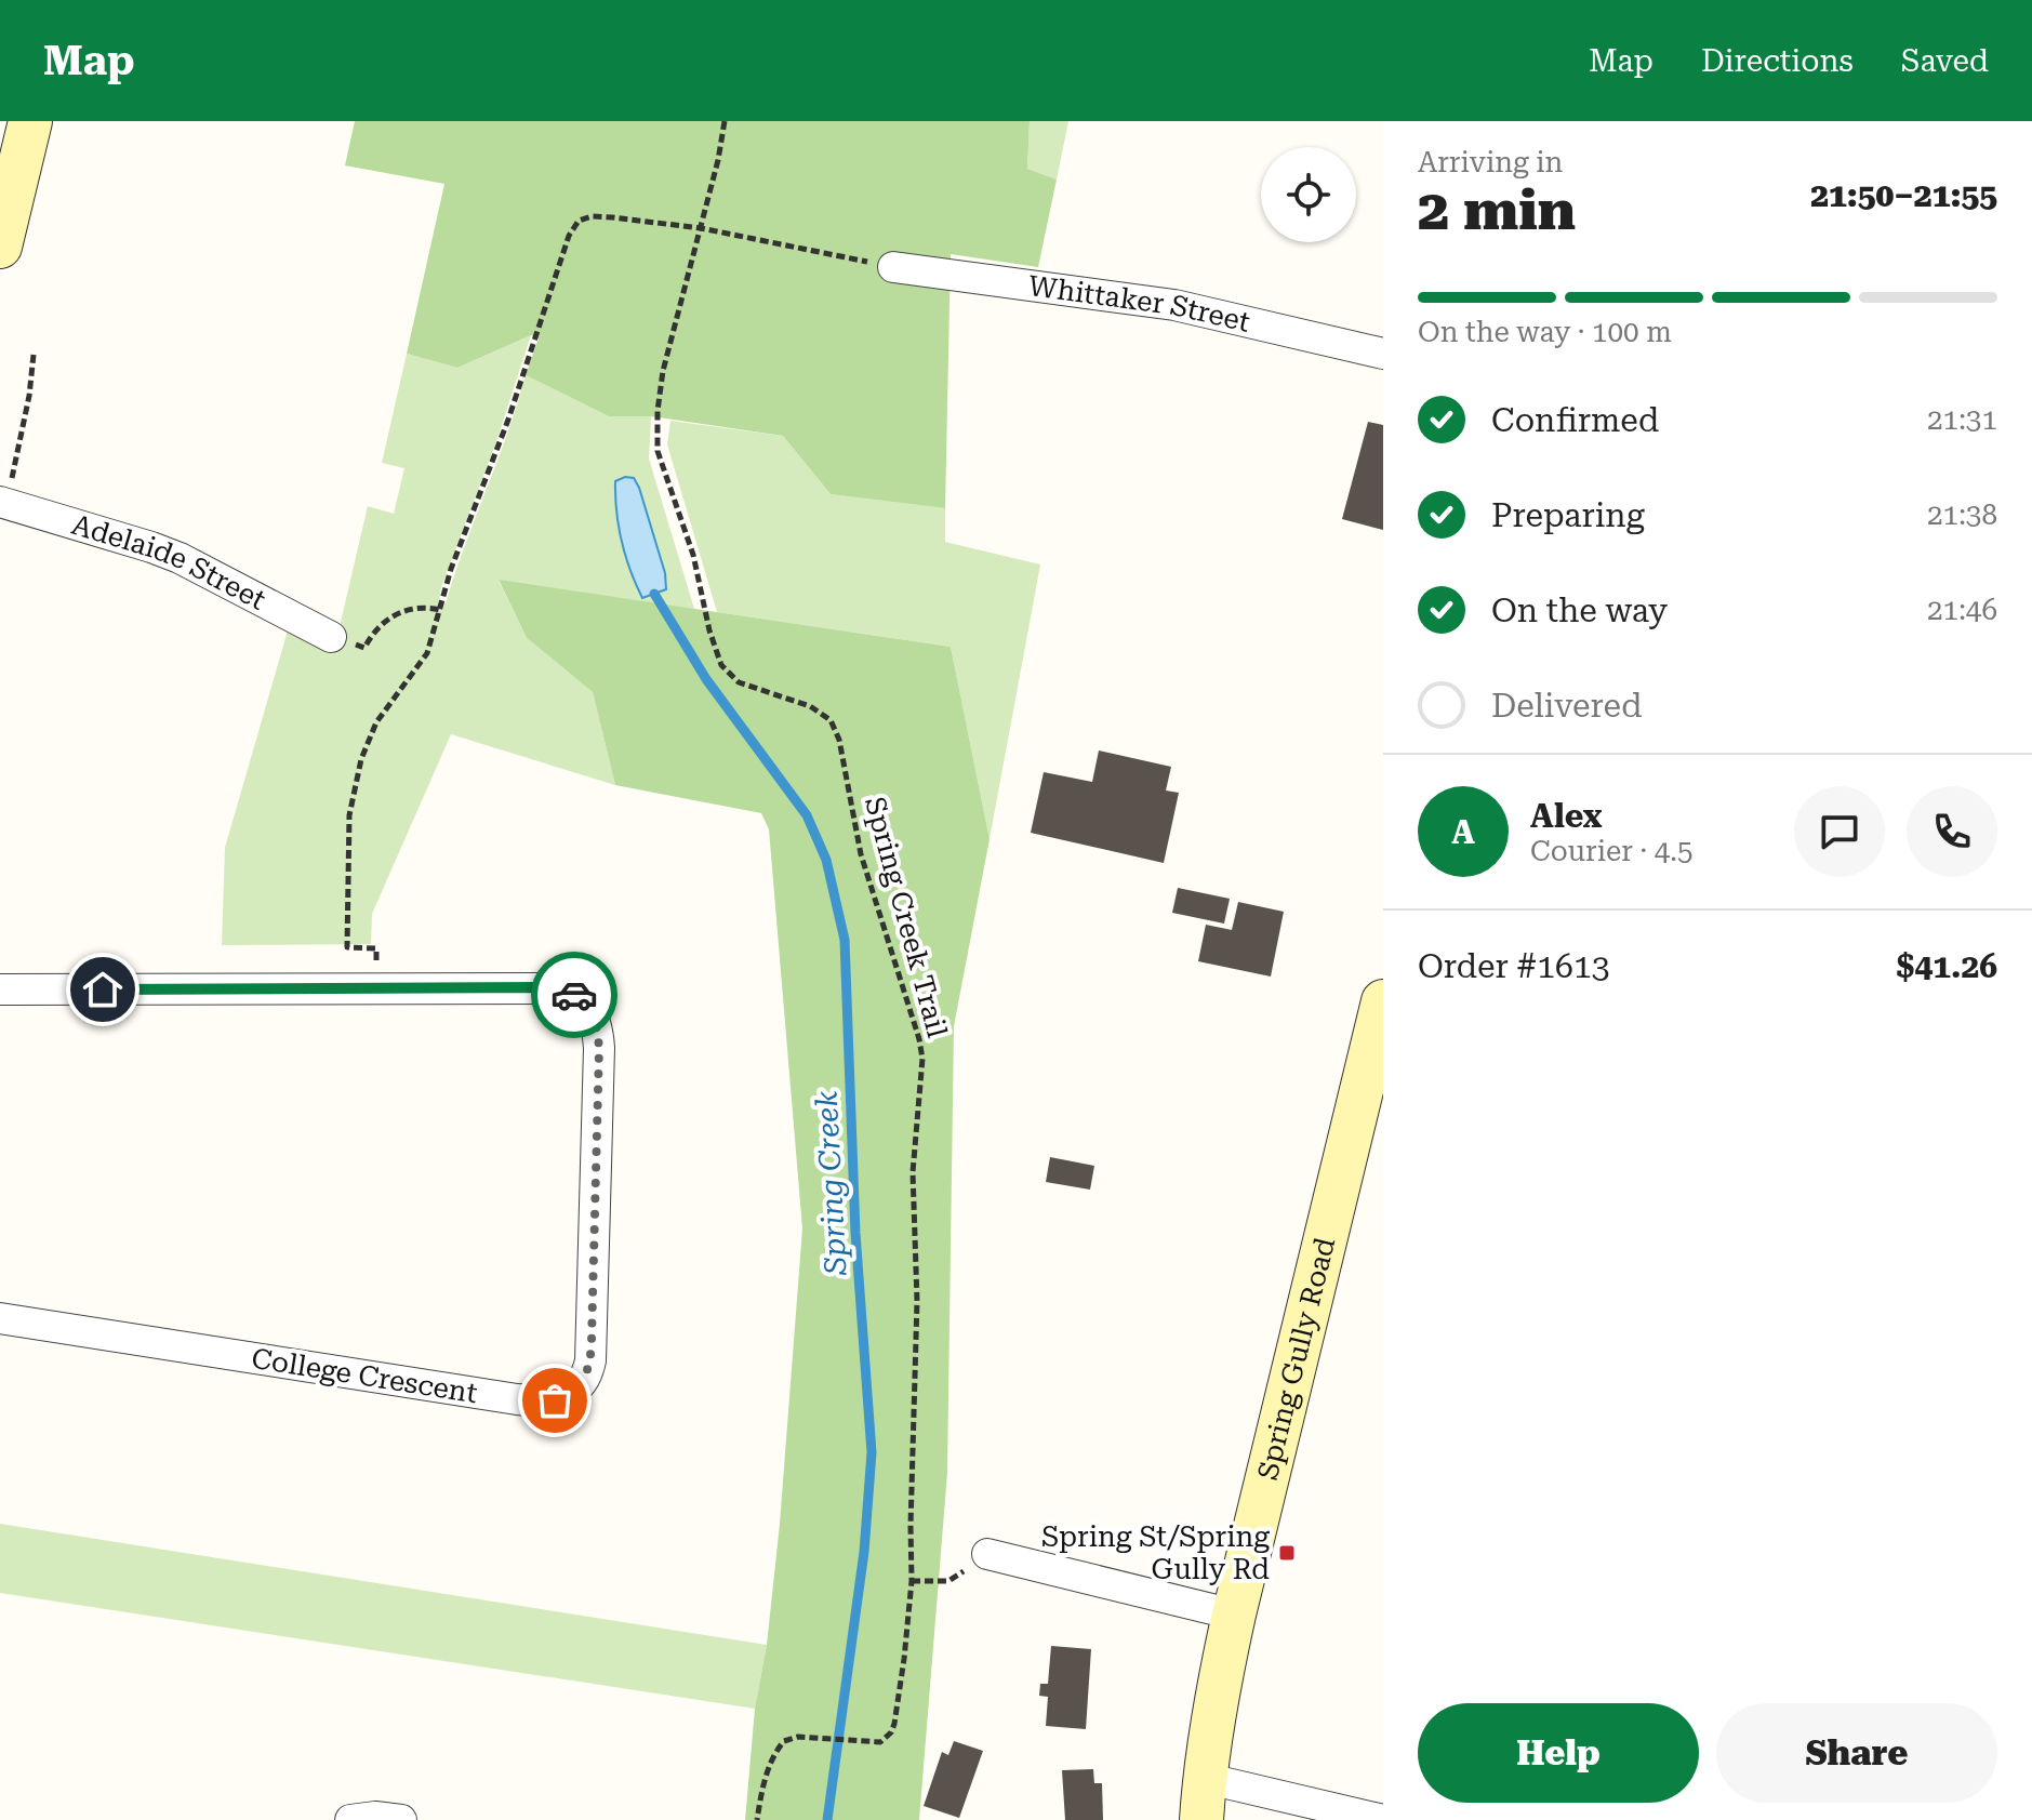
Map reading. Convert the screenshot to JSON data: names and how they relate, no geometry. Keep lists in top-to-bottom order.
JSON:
{
  "streets": {
    "street": [
      "Whittaker Street",
      "Adelaide Street",
      "Spring Gully Road",
      "College Crescent"
    ],
    "path": ["Spring Creek Trail"]
  },
  "water": ["Spring Creek"],
  "places": {
    "transit": ["Spring St/Spring Gully Rd"]
  },
  "page": {
    "header": "Map",
    "nav": ["Map", "Directions", "Saved"],
    "heading": ["2 min", "Arriving in", "21:50–21:55"],
    "panel": [
      "Alex",
      "Courier · 4.5",
      "Order #1613",
      "$41.26"
    ],
    "bar": "On the way · 100 m",
    "list": [
      ["Confirmed", "21:31"],
      ["Preparing", "21:38"],
      ["On the way", "21:46"],
      "Delivered"
    ],
    "round": "A",
    "buttons": ["Help", "Share"]
  }
}
